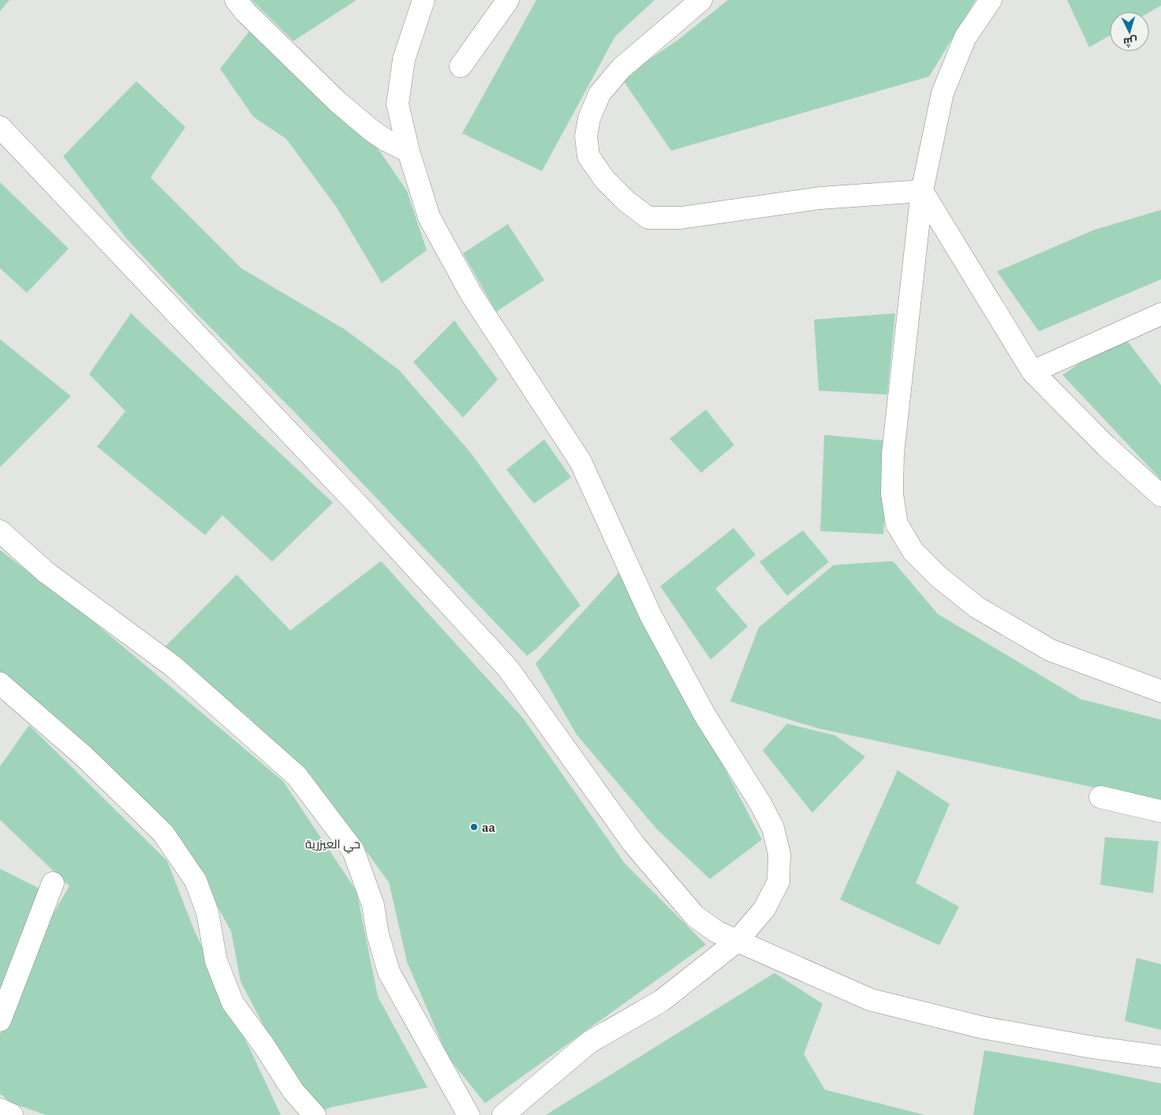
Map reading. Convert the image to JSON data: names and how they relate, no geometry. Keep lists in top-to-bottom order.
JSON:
{
  "districts": ["حي العيزرية"],
  "places": ["aa"],
  "north": "bottom"
}
